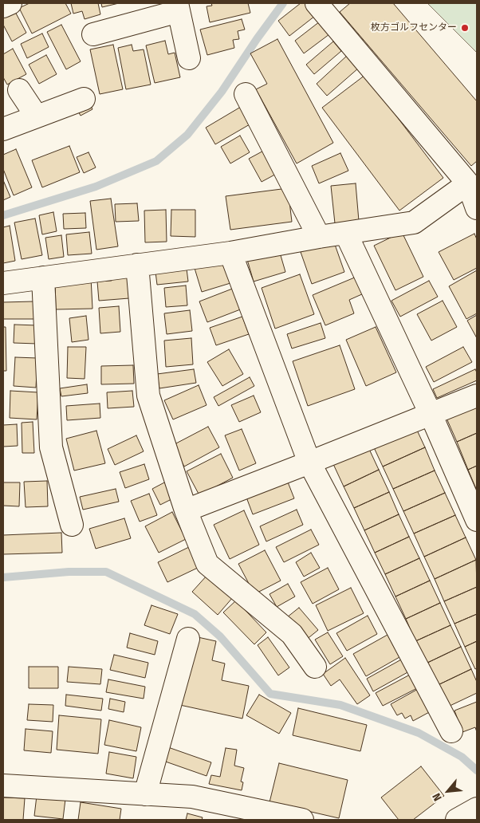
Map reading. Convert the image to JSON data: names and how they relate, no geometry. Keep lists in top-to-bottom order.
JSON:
{
  "places": ["枚方ゴルフセンター"],
  "north": "bottom left"
}
